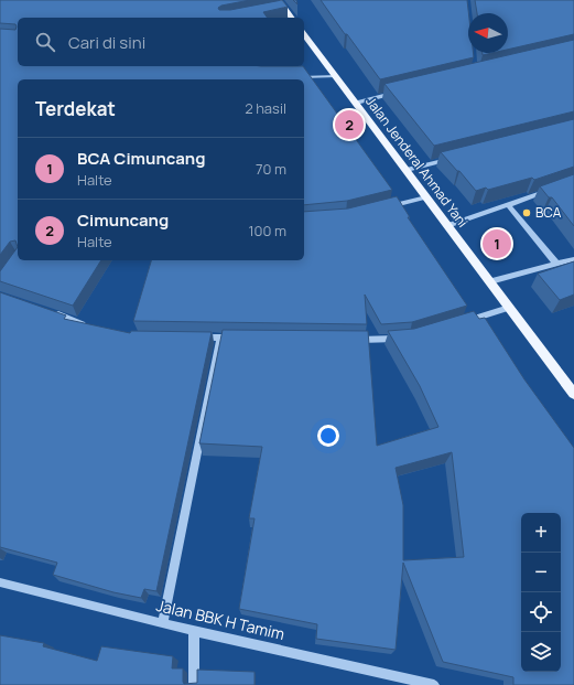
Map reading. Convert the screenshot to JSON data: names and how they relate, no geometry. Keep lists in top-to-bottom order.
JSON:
{
  "streets": {
    "main road": ["Jalan Jenderal Ahmad Yani"],
    "street": ["Jalan BBK H Tamim"]
  },
  "places": ["BCA"],
  "north": "left",
  "page": {
    "search": "Cari di sini",
    "heading": ["Terdekat", "2 hasil"],
    "pins": ["2", "1"],
    "list": [
      {
        "mark": "1",
        "name": "BCA Cimuncang",
        "note": "Halte",
        "value": "70 m"
      },
      {
        "mark": "2",
        "name": "Cimuncang",
        "note": "Halte",
        "value": "100 m"
      }
    ],
    "map_buttons": ["+", "−"]
  }
}
